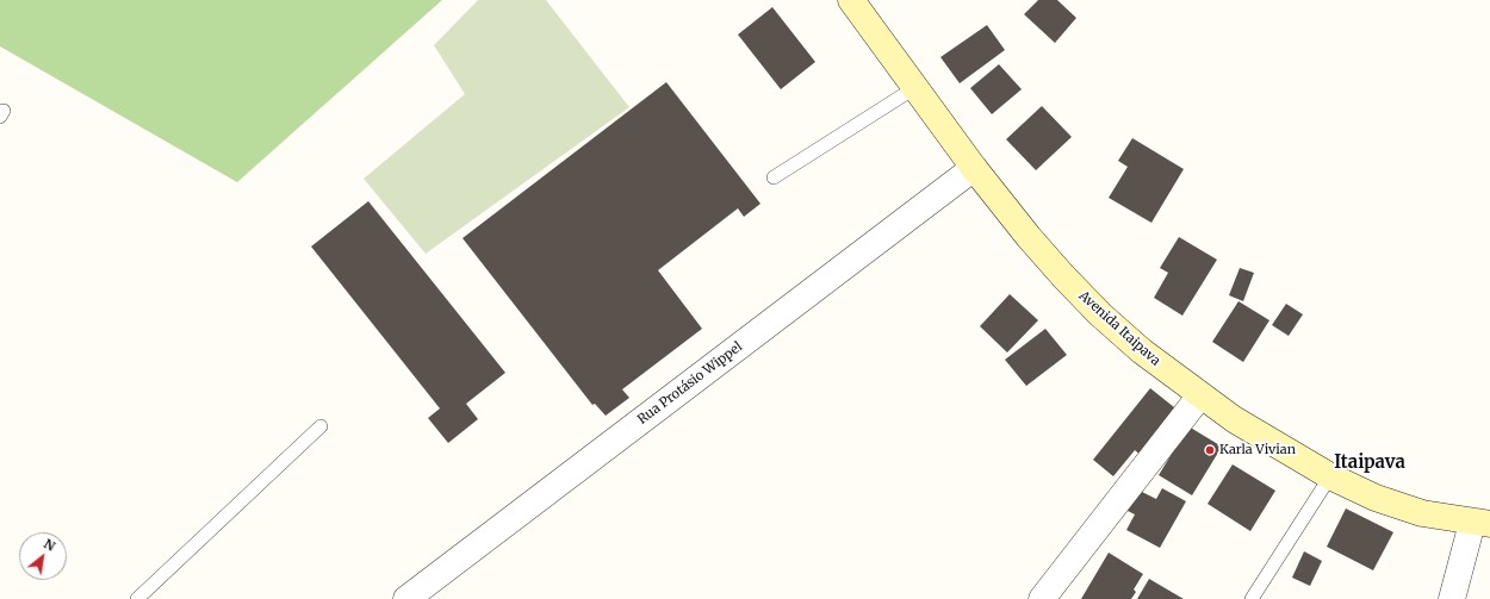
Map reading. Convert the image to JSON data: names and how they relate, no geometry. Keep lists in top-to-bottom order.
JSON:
{
  "streets": {
    "street": ["Avenida Itaipava", "Rua Protásio Wippel"]
  },
  "crossings": [
    ["Avenida Itaipava", "Rua Protásio Wippel"]
  ],
  "districts": ["Itaipava"],
  "places": ["Karla Vivian"],
  "north": "top right"
}
